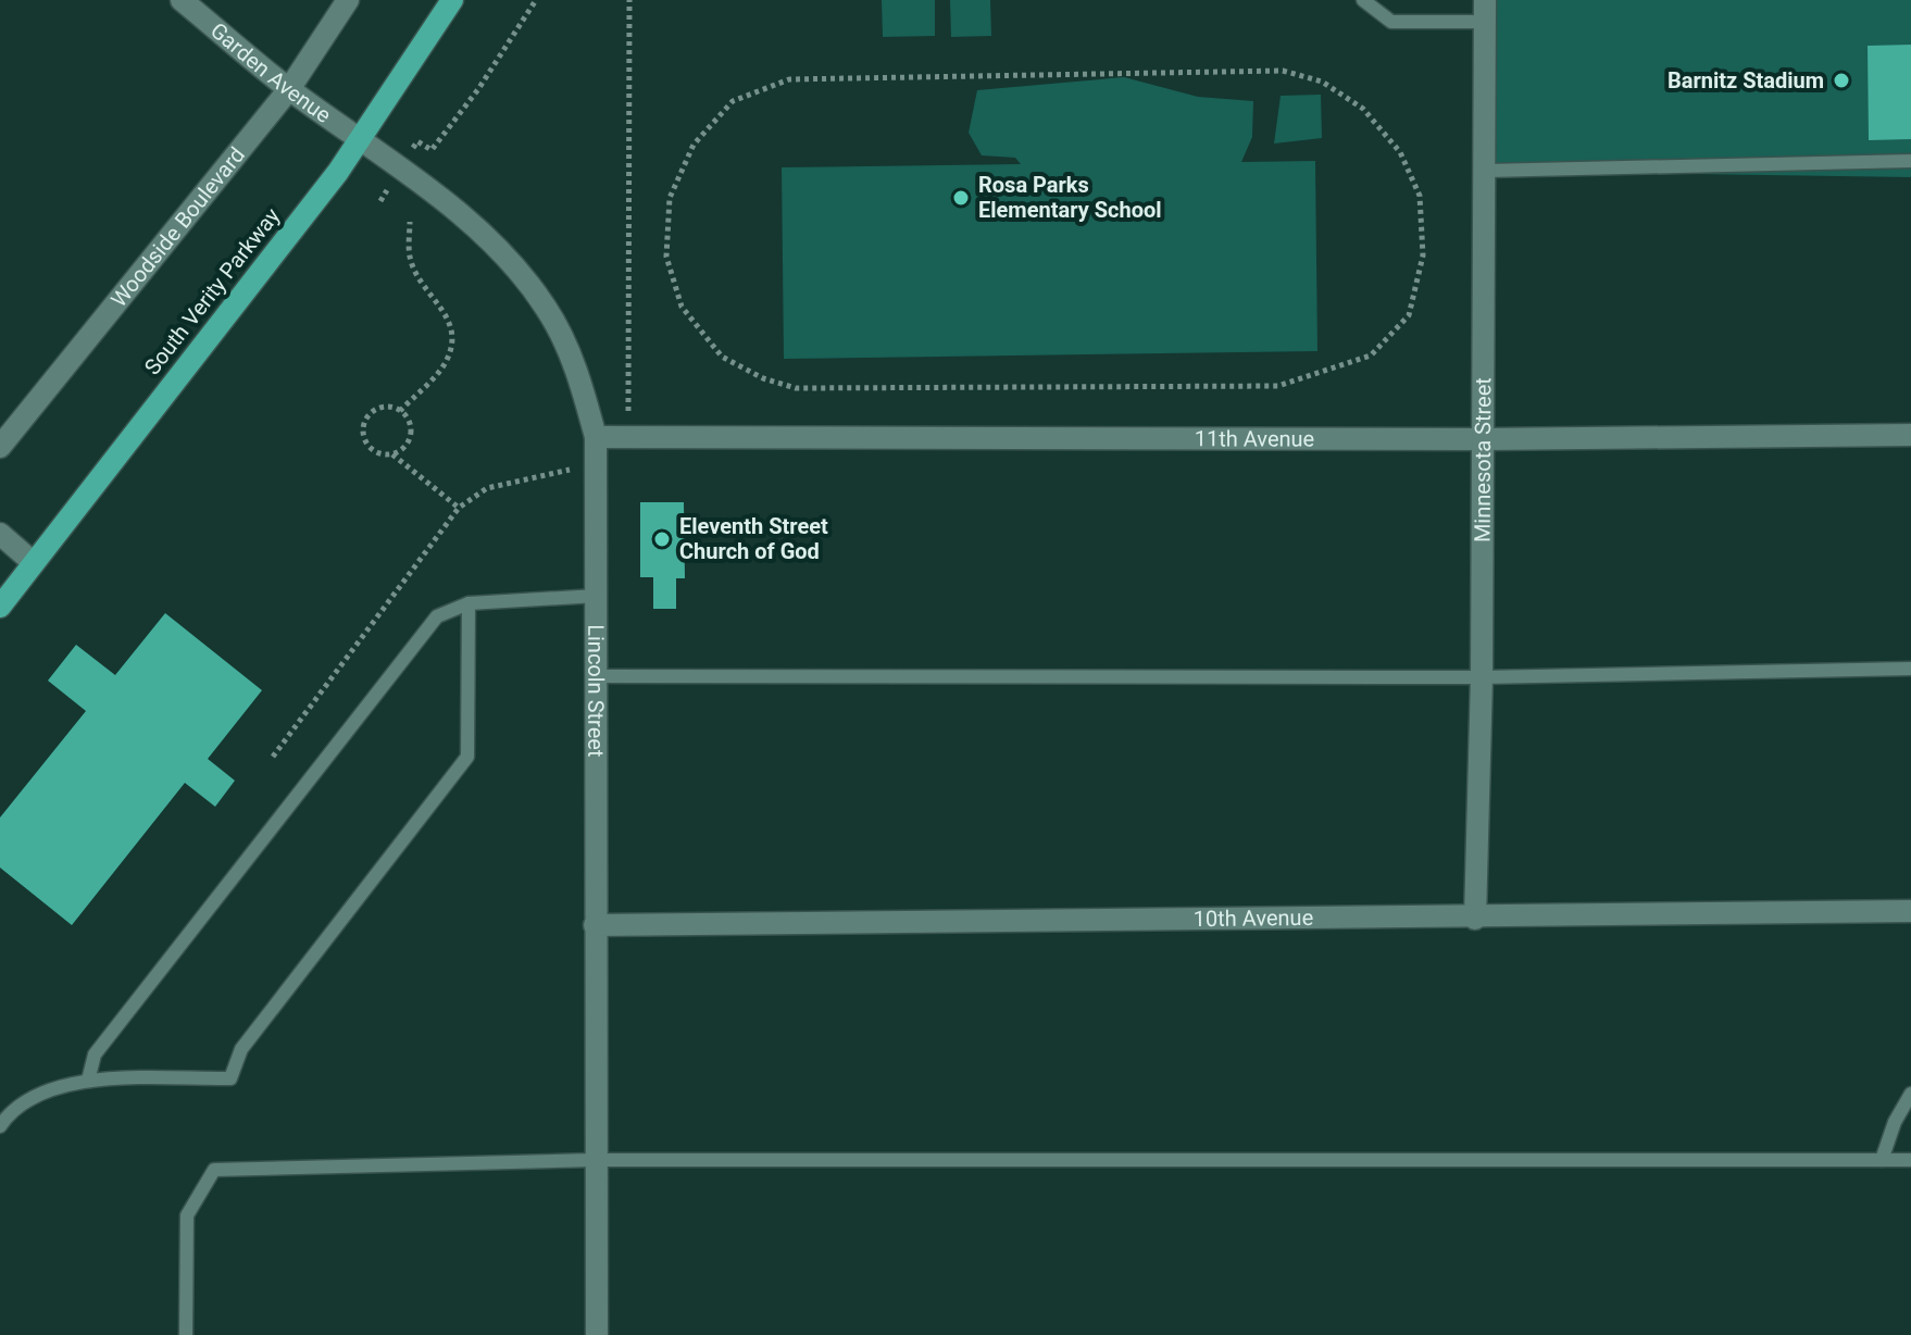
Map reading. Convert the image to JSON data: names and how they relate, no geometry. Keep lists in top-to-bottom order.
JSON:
{
  "streets": {
    "main road": ["South Verity Parkway"],
    "street": [
      "Garden Avenue",
      "Woodside Boulevard",
      "11th Avenue",
      "Minnesota Street",
      "Lincoln Street",
      "10th Avenue"
    ]
  },
  "crossings": [
    ["Garden Avenue", "Woodside Boulevard"],
    ["Garden Avenue", "South Verity Parkway"],
    ["Garden Avenue", "Lincoln Street"],
    ["South Verity Parkway", "Lincoln Street"],
    ["11th Avenue", "Minnesota Street"],
    ["11th Avenue", "Lincoln Street"],
    ["Minnesota Street", "10th Avenue"],
    ["Lincoln Street", "10th Avenue"]
  ],
  "places": ["Barnitz Stadium", "Rosa Parks Elementary School", "Eleventh Street Church of God"]
}
